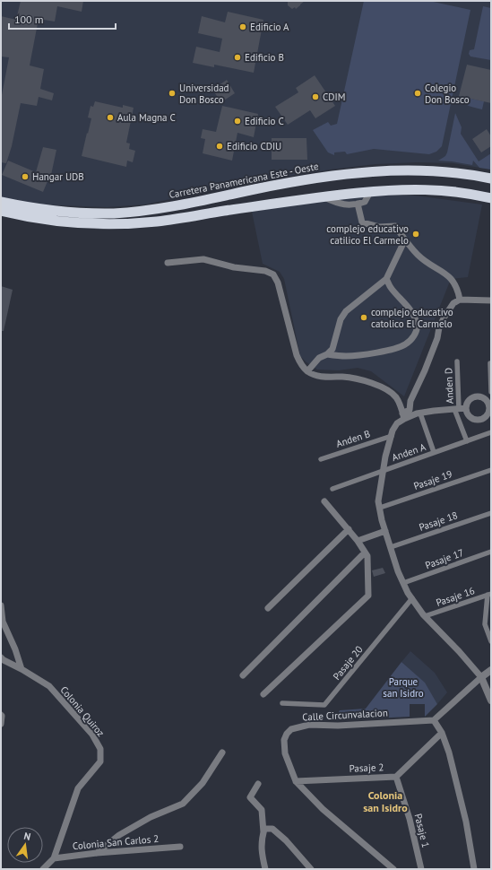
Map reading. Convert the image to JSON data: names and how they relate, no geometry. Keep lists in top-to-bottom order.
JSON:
{
  "streets": {
    "highway": ["Carretera Panamericana Este - Oeste"],
    "street": [
      "Anden D",
      "Anden B",
      "Anden A",
      "Pasaje 19",
      "Pasaje 18",
      "Pasaje 17",
      "Pasaje 16",
      "Pasaje 20",
      "Colonia Quiroz",
      "Calle Circunvalacion",
      "Pasaje 2",
      "Pasaje 1",
      "Colonia San Carlos 2"
    ]
  },
  "crossings": [
    ["Anden D", "Anden A"],
    ["Colonia Quiroz", "Colonia San Carlos 2"],
    ["Calle Circunvalacion", "Pasaje 2"],
    ["Pasaje 2", "Pasaje 1"]
  ],
  "districts": ["Colonia san Isidro"],
  "parks": ["Parque san Isidro"],
  "places": [
    "Edificio A",
    "Edificio B",
    "Universidad Don Bosco",
    "Colegio Don Bosco",
    "CDIM",
    "Aula Magna C",
    "Edificio C",
    "Edificio CDIU",
    "Hangar UDB",
    "complejo educativo catilico El Carmelo",
    "complejo educativo catolico El Carmelo"
  ],
  "scale_bar": "100 m",
  "north": "top"
}
